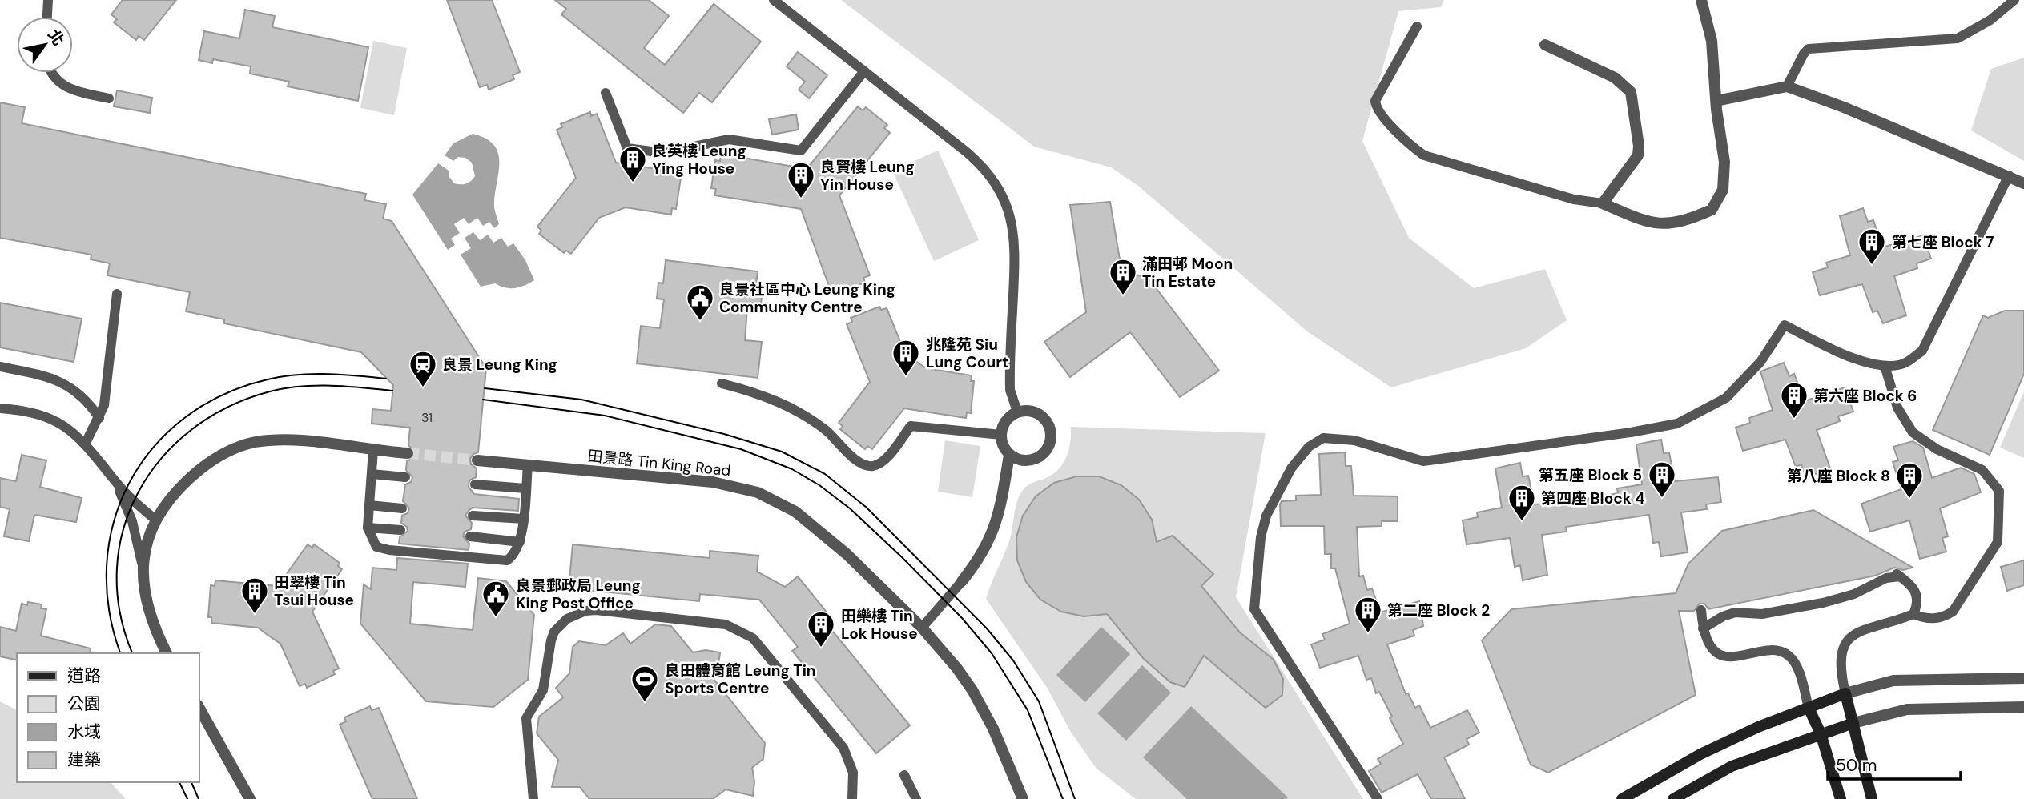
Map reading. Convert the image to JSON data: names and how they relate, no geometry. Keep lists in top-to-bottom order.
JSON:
{
  "streets": {
    "street": ["田景路 Tin King Road"]
  },
  "places": {
    "building": [
      "良英樓 Leung Ying House",
      "良賢樓 Leung Yin House",
      "第七座 Block 7",
      "滿田邨 Moon Tin Estate",
      "兆隆苑 Siu Lung Court",
      "第六座 Block 6",
      "第五座 Block 5",
      "第八座 Block 8",
      "第四座 Block 4",
      "田翠樓 Tin Tsui House",
      "第二座 Block 2",
      "田樂樓 Tin Lok House"
    ],
    "public building": ["良景社區中心 Leung King Community Centre", "良景郵政局 Leung King Post Office"],
    "station": ["良景 Leung King"],
    "sports": ["良田體育館 Leung Tin Sports Centre"]
  },
  "house_numbers": ["31"],
  "legend": [
    "道路",
    "公園",
    "水域",
    "建築"
  ],
  "scale_bar": "50 m",
  "north": "top right"
}
